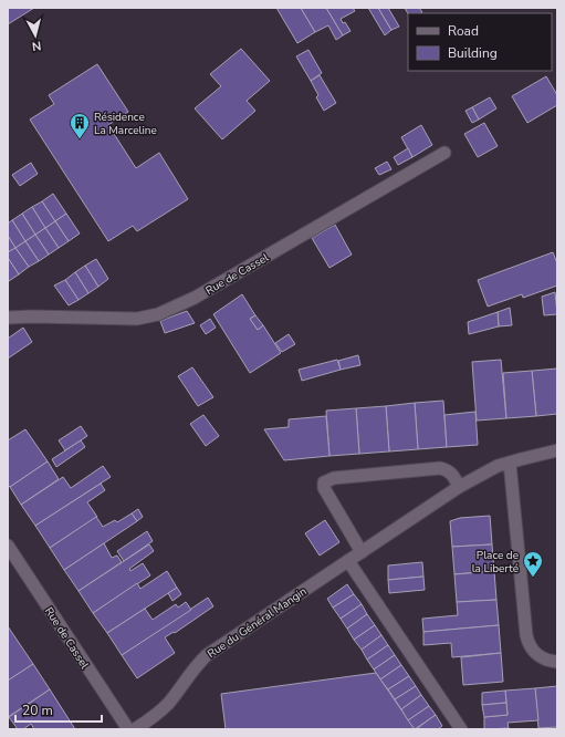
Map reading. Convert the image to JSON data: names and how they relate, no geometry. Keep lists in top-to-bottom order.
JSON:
{
  "streets": {
    "street": ["Rue de Cassel", "Rue du Général Mangin"]
  },
  "places": {
    "building": ["Résidence La Marceline"],
    "place": ["Place de la Liberté"]
  },
  "legend": ["Road", "Building"],
  "scale_bar": "20 m",
  "north": "bottom"
}
